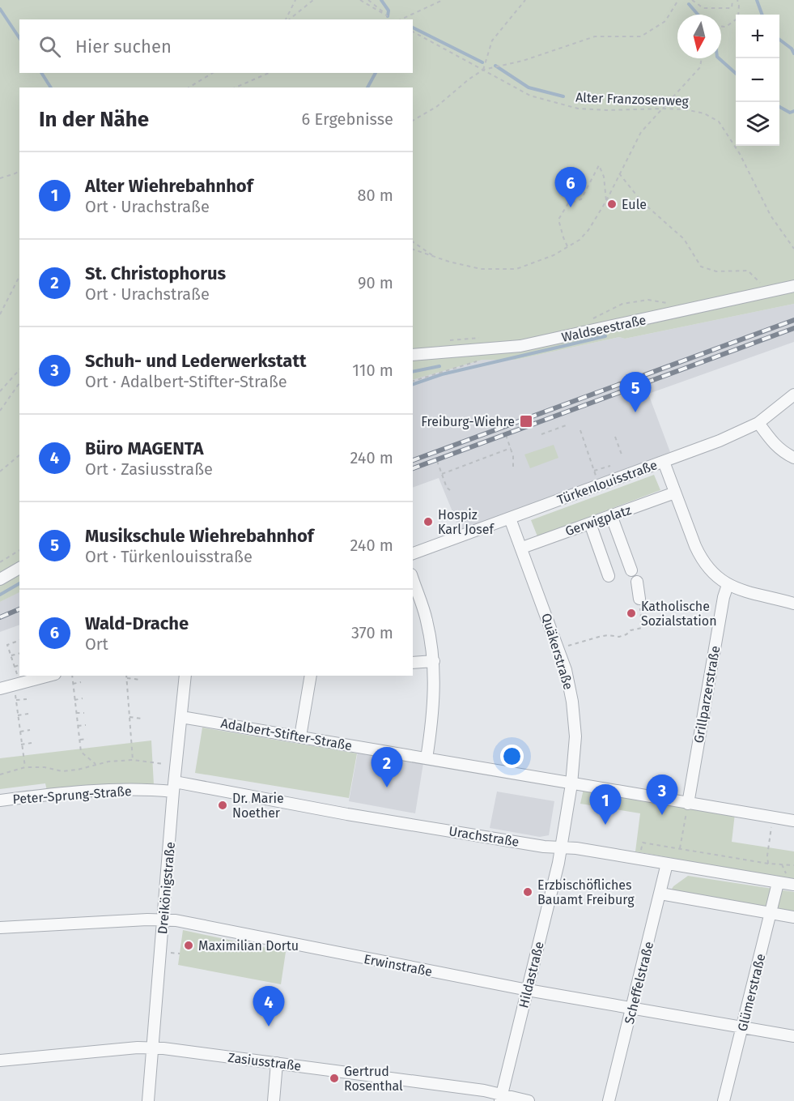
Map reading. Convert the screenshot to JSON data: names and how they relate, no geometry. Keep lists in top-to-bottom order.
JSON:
{
  "streets": {
    "street": [
      "Waldseestraße",
      "Türkenlouisstraße",
      "Gerwigplatz",
      "Quäkerstraße",
      "Grillparzerstraße",
      "Adalbert-Stifter-Straße",
      "Peter-Sprung-Straße",
      "Urachstraße",
      "Dreikönigstraße",
      "Erwinstraße",
      "Hildastraße",
      "Scheffelstraße",
      "Glümerstraße",
      "Zasiusstraße"
    ],
    "path": ["Alter Franzosenweg"]
  },
  "crossings": [
    ["Türkenlouisstraße", "Quäkerstraße"],
    ["Gerwigplatz", "Quäkerstraße"],
    ["Quäkerstraße", "Adalbert-Stifter-Straße"],
    ["Quäkerstraße", "Urachstraße"],
    ["Quäkerstraße", "Hildastraße"],
    ["Grillparzerstraße", "Adalbert-Stifter-Straße"],
    ["Adalbert-Stifter-Straße", "Dreikönigstraße"],
    ["Peter-Sprung-Straße", "Urachstraße"],
    ["Peter-Sprung-Straße", "Dreikönigstraße"],
    ["Urachstraße", "Dreikönigstraße"],
    ["Urachstraße", "Hildastraße"],
    ["Urachstraße", "Scheffelstraße"],
    ["Urachstraße", "Glümerstraße"],
    ["Dreikönigstraße", "Erwinstraße"],
    ["Dreikönigstraße", "Zasiusstraße"],
    ["Erwinstraße", "Hildastraße"],
    ["Erwinstraße", "Scheffelstraße"],
    ["Erwinstraße", "Glümerstraße"],
    ["Hildastraße", "Zasiusstraße"]
  ],
  "places": {
    "other": [
      "Eule",
      "Hospiz Karl Josef",
      "Katholische Sozialstation",
      "Dr. Marie Noether",
      "Erzbischöfliches Bauamt Freiburg",
      "Maximilian Dortu",
      "Gertrud Rosenthal"
    ],
    "transit": ["Freiburg-Wiehre"]
  },
  "north": "bottom",
  "page": {
    "map_buttons": ["+", "−"],
    "search": "Hier suchen",
    "heading": ["In der Nähe", "6 Ergebnisse"],
    "list": [
      {
        "mark": "1",
        "name": "Alter Wiehrebahnhof",
        "note": "Ort · Urachstraße",
        "value": "80 m"
      },
      {
        "mark": "2",
        "name": "St. Christophorus",
        "note": "Ort · Urachstraße",
        "value": "90 m"
      },
      {
        "mark": "3",
        "name": "Schuh- und Lederwerkstatt",
        "note": "Ort · Adalbert-Stifter-Straße",
        "value": "110 m"
      },
      {
        "mark": "4",
        "name": "Büro MAGENTA",
        "note": "Ort · Zasiusstraße",
        "value": "240 m"
      },
      {
        "mark": "5",
        "name": "Musikschule Wiehrebahnhof",
        "note": "Ort · Türkenlouisstraße",
        "value": "240 m"
      },
      {
        "mark": "6",
        "name": "Wald-Drache",
        "note": "Ort",
        "value": "370 m"
      }
    ],
    "pins": [
      "6",
      "5",
      "2",
      "3",
      "1",
      "4"
    ]
  }
}
